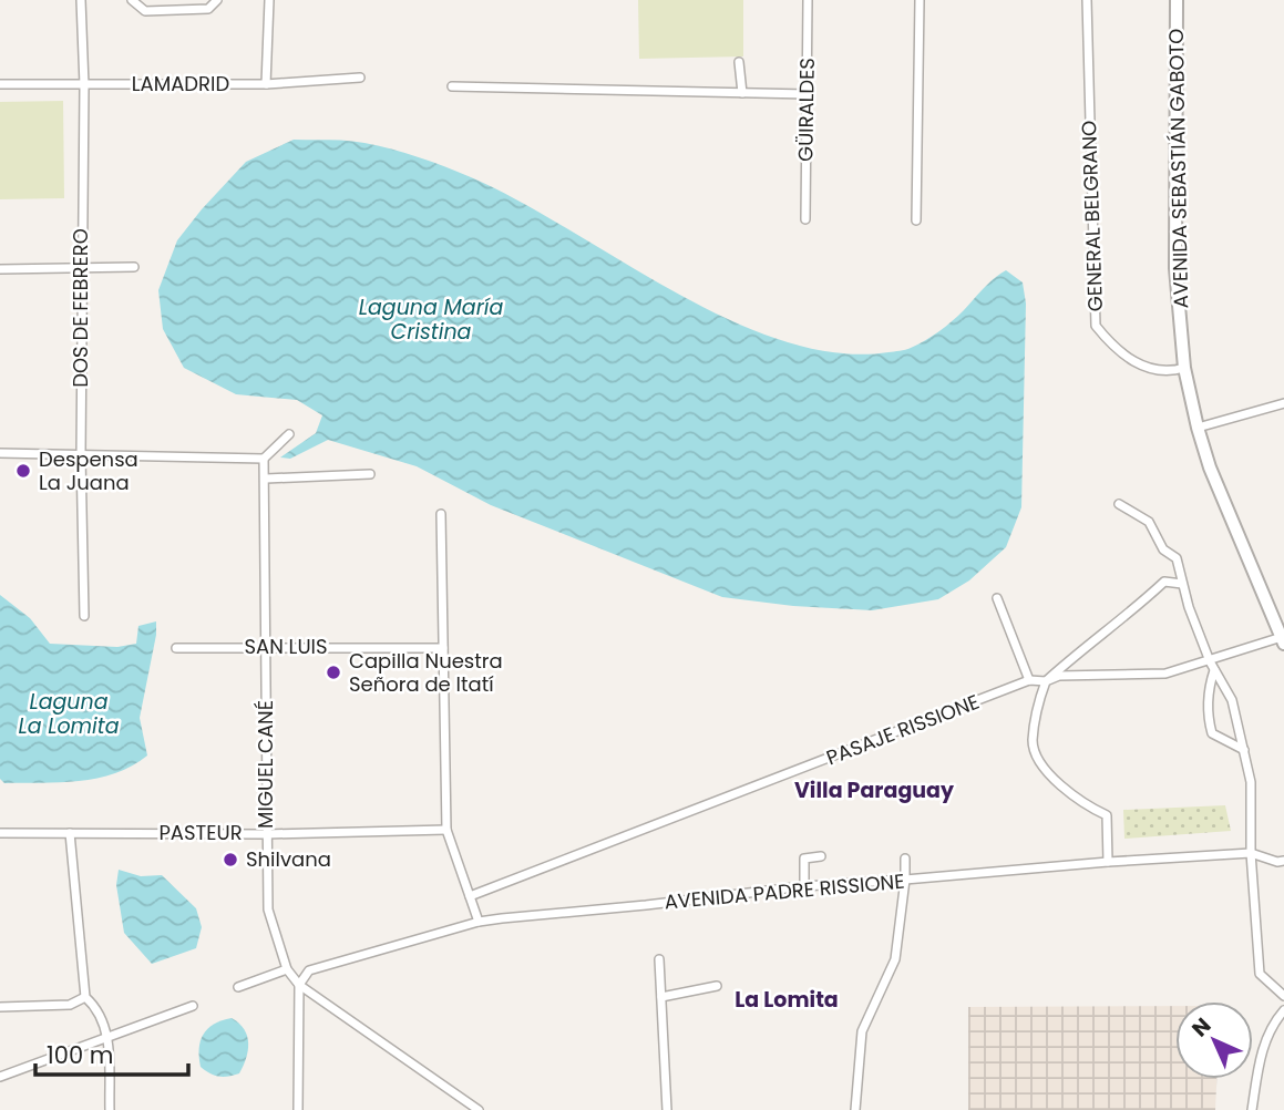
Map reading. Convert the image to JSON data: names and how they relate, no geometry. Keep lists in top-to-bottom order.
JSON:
{
  "streets": {
    "main road": ["AVENIDA SEBASTIÁN GABOTO"],
    "street": [
      "LAMADRID",
      "GÜIRALDES",
      "GENERAL BELGRANO",
      "DOS DE FEBRERO",
      "SAN LUIS",
      "PASAJE RISSIONE",
      "MIGUEL CANÉ",
      "PASTEUR",
      "AVENIDA PADRE RISSIONE"
    ]
  },
  "crossings": [
    ["LAMADRID", "DOS DE FEBRERO"],
    ["AVENIDA SEBASTIÁN GABOTO", "GENERAL BELGRANO"],
    ["AVENIDA SEBASTIÁN GABOTO", "PASAJE RISSIONE"],
    ["SAN LUIS", "MIGUEL CANÉ"],
    ["MIGUEL CANÉ", "PASTEUR"],
    ["MIGUEL CANÉ", "AVENIDA PADRE RISSIONE"]
  ],
  "districts": ["Villa Paraguay", "La Lomita"],
  "water": ["Laguna María Cristina", "Laguna La Lomita"],
  "places": ["Despensa La Juana", "Capilla Nuestra Señora de Itatí", "Shilvana"],
  "scale_bar": "100 m",
  "north": "top left"
}
